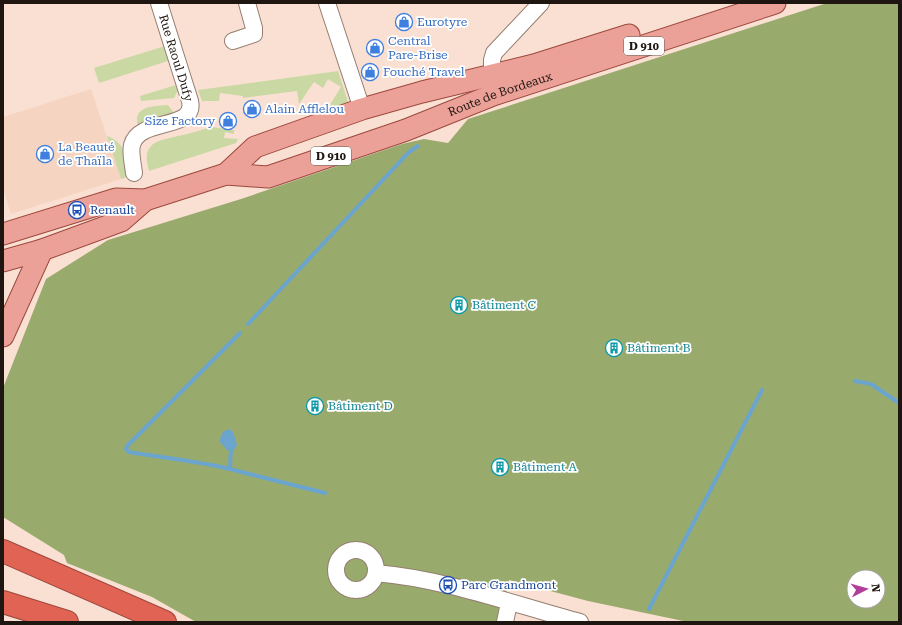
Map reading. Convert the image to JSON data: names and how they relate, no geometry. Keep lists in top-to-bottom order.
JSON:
{
  "streets": {
    "main road": ["D 910", "Route de Bordeaux"],
    "street": ["Rue Raoul Dufy"]
  },
  "crossings": [
    ["D 910", "Route de Bordeaux"]
  ],
  "places": {
    "shop": [
      "Eurotyre",
      "Central Pare-Brise",
      "Fouché Travel",
      "Alain Afflelou",
      "Size Factory",
      "La Beauté de Thaïla"
    ],
    "bus stop": ["Renault", "Parc Grandmont"],
    "building": [
      "Bâtiment C",
      "Bâtiment B",
      "Bâtiment D",
      "Bâtiment A"
    ]
  },
  "north": "right"
}
